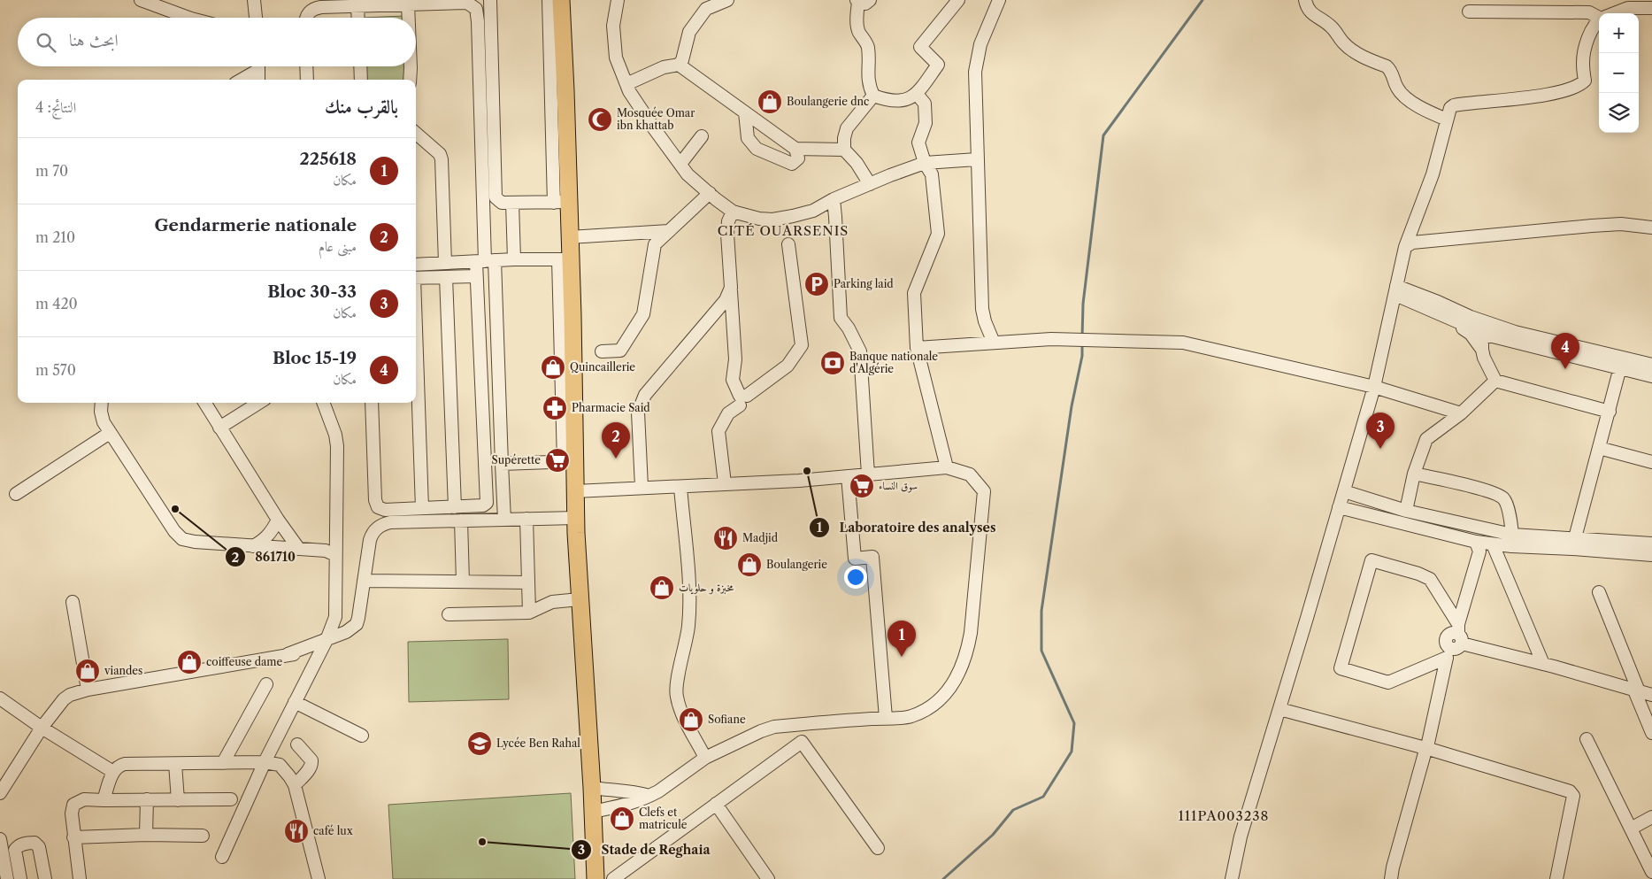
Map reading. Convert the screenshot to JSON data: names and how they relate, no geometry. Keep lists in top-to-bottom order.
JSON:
{
  "districts": ["CITÉ OUARSENIS", "111PA003238"],
  "places": {
    "shop": [
      "Boulangerie dnc",
      "Quincaillerie",
      "Boulangerie",
      "مخبزة و حلويات",
      "coiffeuse dame",
      "viandes",
      "Sofiane",
      "Clefs et matricule"
    ],
    "mosque": ["Mosquée Omar ibn khattab"],
    "parking": ["Parking laid"],
    "bank": ["Banque nationale d'Algérie"],
    "pharmacy": ["Pharmacie Said"],
    "supermarket": ["Supérette", "سوق النساء"],
    "other": ["Laboratoire des analyses", "861710", "Stade de Reghaia"],
    "restaurant": ["Madjid", "café lux"],
    "school or university": ["Lycée Ben Rahal"]
  },
  "page": {
    "map_buttons": ["+", "−"],
    "search": "ابحث هنا",
    "heading": ["بالقرب منك", "النتائج: 4"],
    "list": [
      {
        "mark": "1",
        "name": "225618",
        "note": "مكان",
        "value": "70 m"
      },
      {
        "mark": "2",
        "name": "Gendarmerie nationale",
        "note": "مبنى عام",
        "value": "210 m"
      },
      {
        "mark": "3",
        "name": "Bloc 30-33",
        "note": "مكان",
        "value": "420 m"
      },
      {
        "mark": "4",
        "name": "Bloc 15-19",
        "note": "مكان",
        "value": "570 m"
      }
    ],
    "pins": [
      "4",
      "3",
      "2",
      "1"
    ]
  }
}
